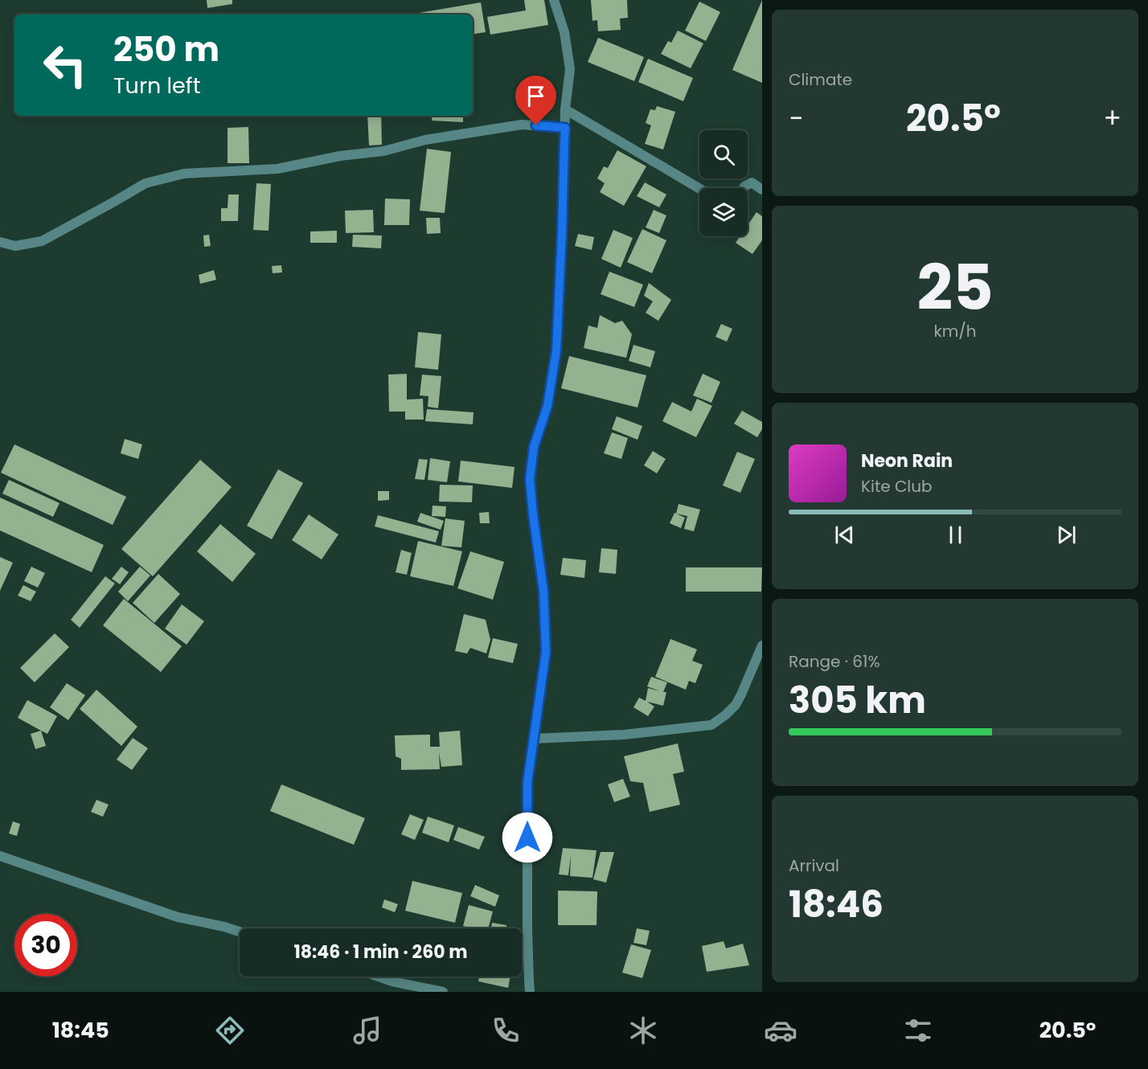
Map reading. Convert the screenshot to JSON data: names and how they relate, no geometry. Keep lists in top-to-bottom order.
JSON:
{
  "page": {
    "tile": [
      "Climate",
      ["25", "km/h"],
      ["Range · 61%", "305 km"],
      ["Arrival", "18:46"]
    ],
    "turn": ["250 m", "Turn left"],
    "heat": ["−", "20.5°", "+"],
    "song": ["Neon Rain", "Kite Club"],
    "limit": "30",
    "trip": "18:46 · 1 min · 260 m",
    "tabs": ["18:45", "20.5°"]
  }
}
